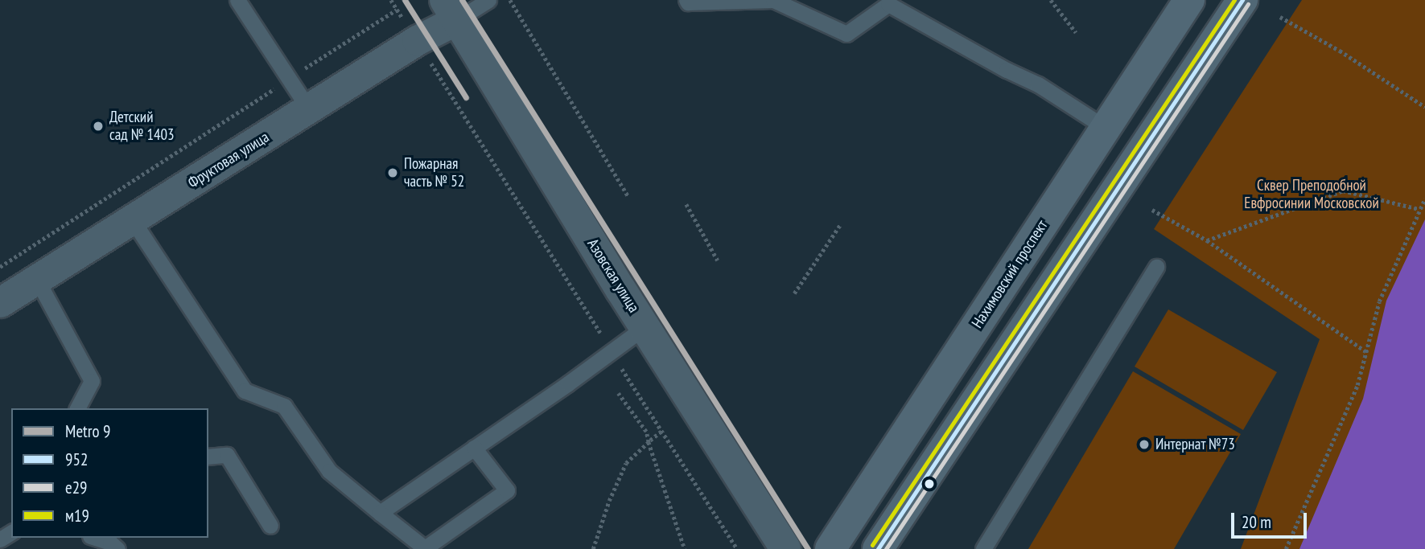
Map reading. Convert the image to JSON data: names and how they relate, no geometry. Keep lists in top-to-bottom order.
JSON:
{
  "streets": {
    "main road": ["Нахимовский проспект"],
    "street": ["Фруктовая улица", "Азовская улица"]
  },
  "crossings": [
    ["Фруктовая улица", "Азовская улица"]
  ],
  "parks": ["Сквер Преподобной Евфросинии Московской"],
  "places": ["Детский сад № 1403", "Пожарная часть № 52", "Интернат №73"],
  "lines": [
    "metro line 9",
    "transit line 952",
    "transit line м19",
    "transit line е29"
  ],
  "legend": [
    "Metro 9",
    "952",
    "е29",
    "м19"
  ],
  "scale_bar": "20 m"
}
